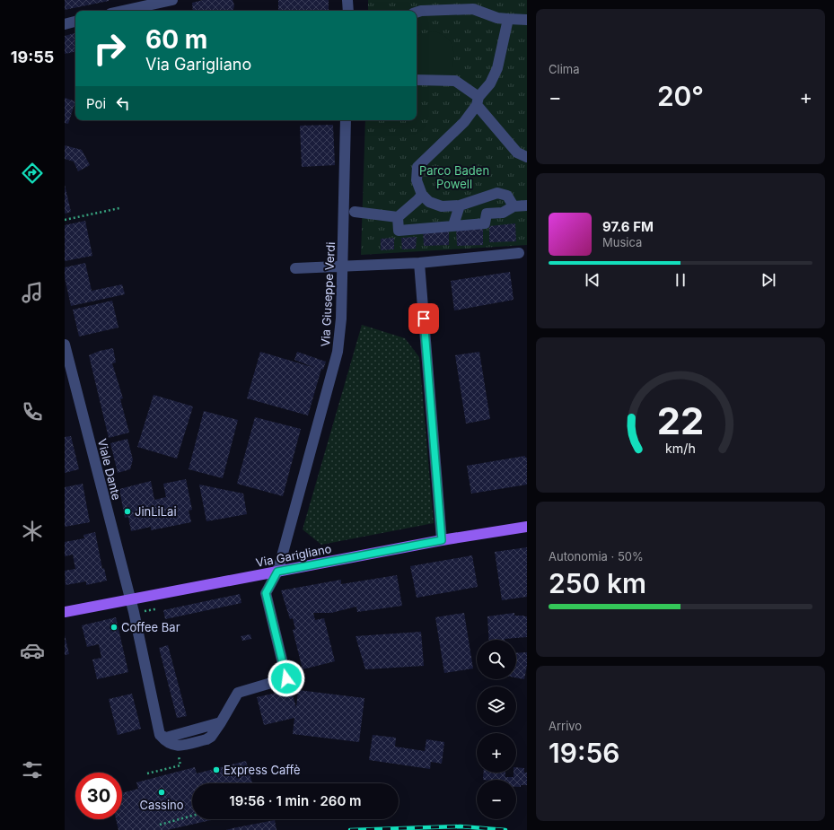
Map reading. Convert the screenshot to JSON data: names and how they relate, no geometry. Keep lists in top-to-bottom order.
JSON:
{
  "streets": {
    "main road": ["Via Garigliano"],
    "street": ["Via Giuseppe Verdi", "Viale Dante"]
  },
  "crossings": [
    ["Via Giuseppe Verdi", "Viale Dante"],
    ["Via Giuseppe Verdi", "Via Garigliano"],
    ["Viale Dante", "Via Garigliano"]
  ],
  "parks": ["Parco Baden Powell"],
  "places": [
    "JinLiLai",
    "Coffee Bar",
    "Express Caffè",
    "Cassino"
  ],
  "page": {
    "tabs": "19:55",
    "tile": [
      "Clima",
      ["Autonomia · 50%", "250 km"],
      ["Arrivo", "19:56"]
    ],
    "turn": ["60 m", "Via Garigliano"],
    "heat": ["−", "20°", "+"],
    "then": "Poi",
    "song": ["97.6 FM", "Musica"],
    "map_buttons": ["+", "−"],
    "limit": "30",
    "trip": "19:56 · 1 min · 260 m",
    "gauge": ["22", "km/h"]
  }
}
